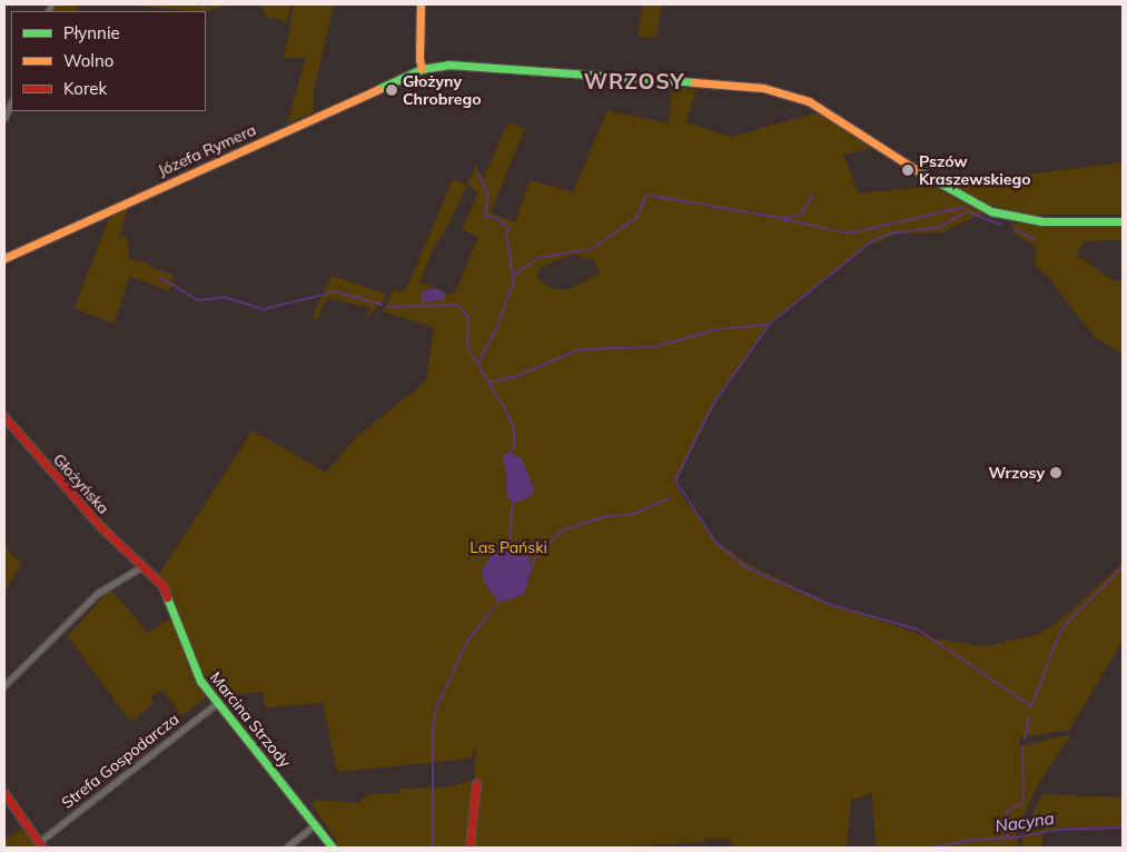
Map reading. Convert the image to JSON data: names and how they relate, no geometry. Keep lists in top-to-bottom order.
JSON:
{
  "streets": {
    "street": [
      "Józefa Rymera",
      "Głożyńska",
      "Marcina Strzody",
      "Strefa Gospodarcza"
    ]
  },
  "crossings": [
    ["Głożyńska", "Marcina Strzody"],
    ["Marcina Strzody", "Strefa Gospodarcza"]
  ],
  "districts": ["WRZOSY"],
  "water": ["Nacyna"],
  "parks": ["Las Pański"],
  "places": ["Głożyny Chrobrego", "Pszów Kraszewskiego", "Wrzosy"],
  "legend": ["Płynnie", "Wolno", "Korek"]
}
